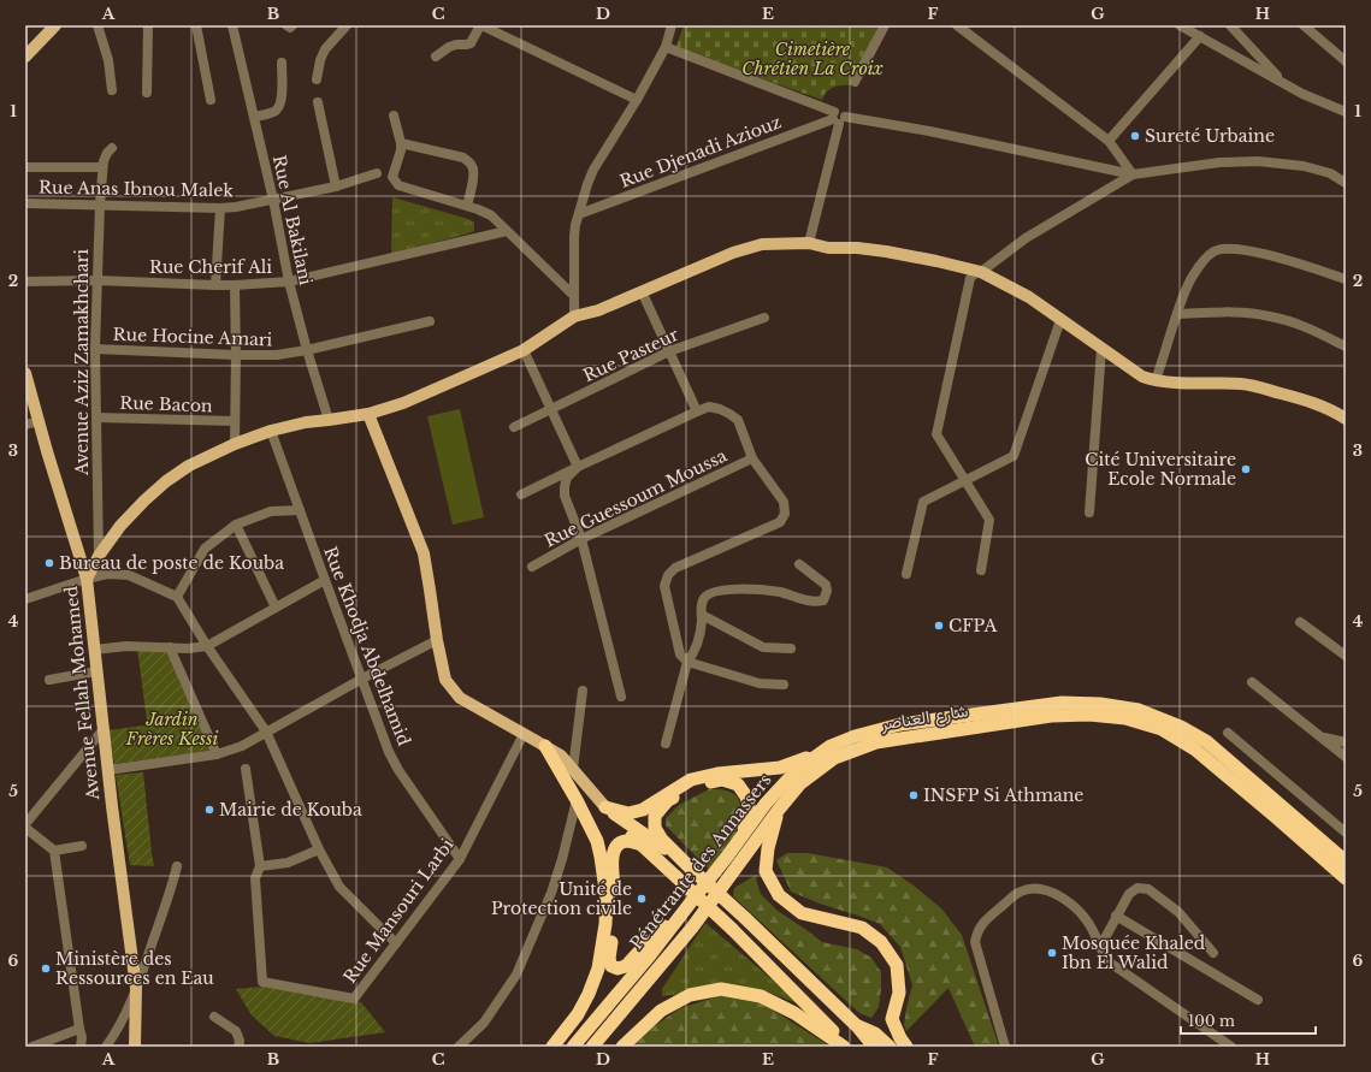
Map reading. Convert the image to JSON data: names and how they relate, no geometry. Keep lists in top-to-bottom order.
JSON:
{
  "streets": {
    "highway": ["شارع العناصر", "Pénétrante des Annassers"],
    "main road": ["Avenue Fellah Mohamed"],
    "street": [
      "Rue Djenadi Aziouz",
      "Rue Anas Ibnou Malek",
      "Rue Al Bakilani",
      "Rue Cherif Ali",
      "Rue Hocine Amari",
      "Rue Pasteur",
      "Avenue Aziz Zamakhchari",
      "Rue Bacon",
      "Rue Guessoum Moussa",
      "Rue Khodja Abdelhamid",
      "Rue Mansouri Larbi"
    ]
  },
  "crossings": [
    ["Rue Anas Ibnou Malek", "Rue Al Bakilani"],
    ["Rue Anas Ibnou Malek", "Avenue Aziz Zamakhchari"],
    ["Rue Al Bakilani", "Rue Cherif Ali"],
    ["Rue Al Bakilani", "Rue Hocine Amari"],
    ["Rue Cherif Ali", "Avenue Aziz Zamakhchari"],
    ["Rue Hocine Amari", "Avenue Aziz Zamakhchari"],
    ["Avenue Aziz Zamakhchari", "Rue Bacon"],
    ["Rue Khodja Abdelhamid", "Rue Mansouri Larbi"]
  ],
  "parks": ["Cimetière Chrétien La Croix", "Jardin Frères Kessi"],
  "places": [
    "Sureté Urbaine",
    "Cité Universitaire Ecole Normale",
    "Bureau de poste de Kouba",
    "CFPA",
    "INSFP Si Athmane",
    "Mairie de Kouba",
    "Unité de Protection civile",
    "Mosquée Khaled Ibn El Walid",
    "Ministère des Ressources en Eau"
  ],
  "scale_bar": "100 m",
  "grid": {
    "columns": [
      "A",
      "B",
      "C",
      "D",
      "E",
      "F",
      "G",
      "H"
    ],
    "rows": [
      "1",
      "2",
      "3",
      "4",
      "5",
      "6"
    ]
  }
}
